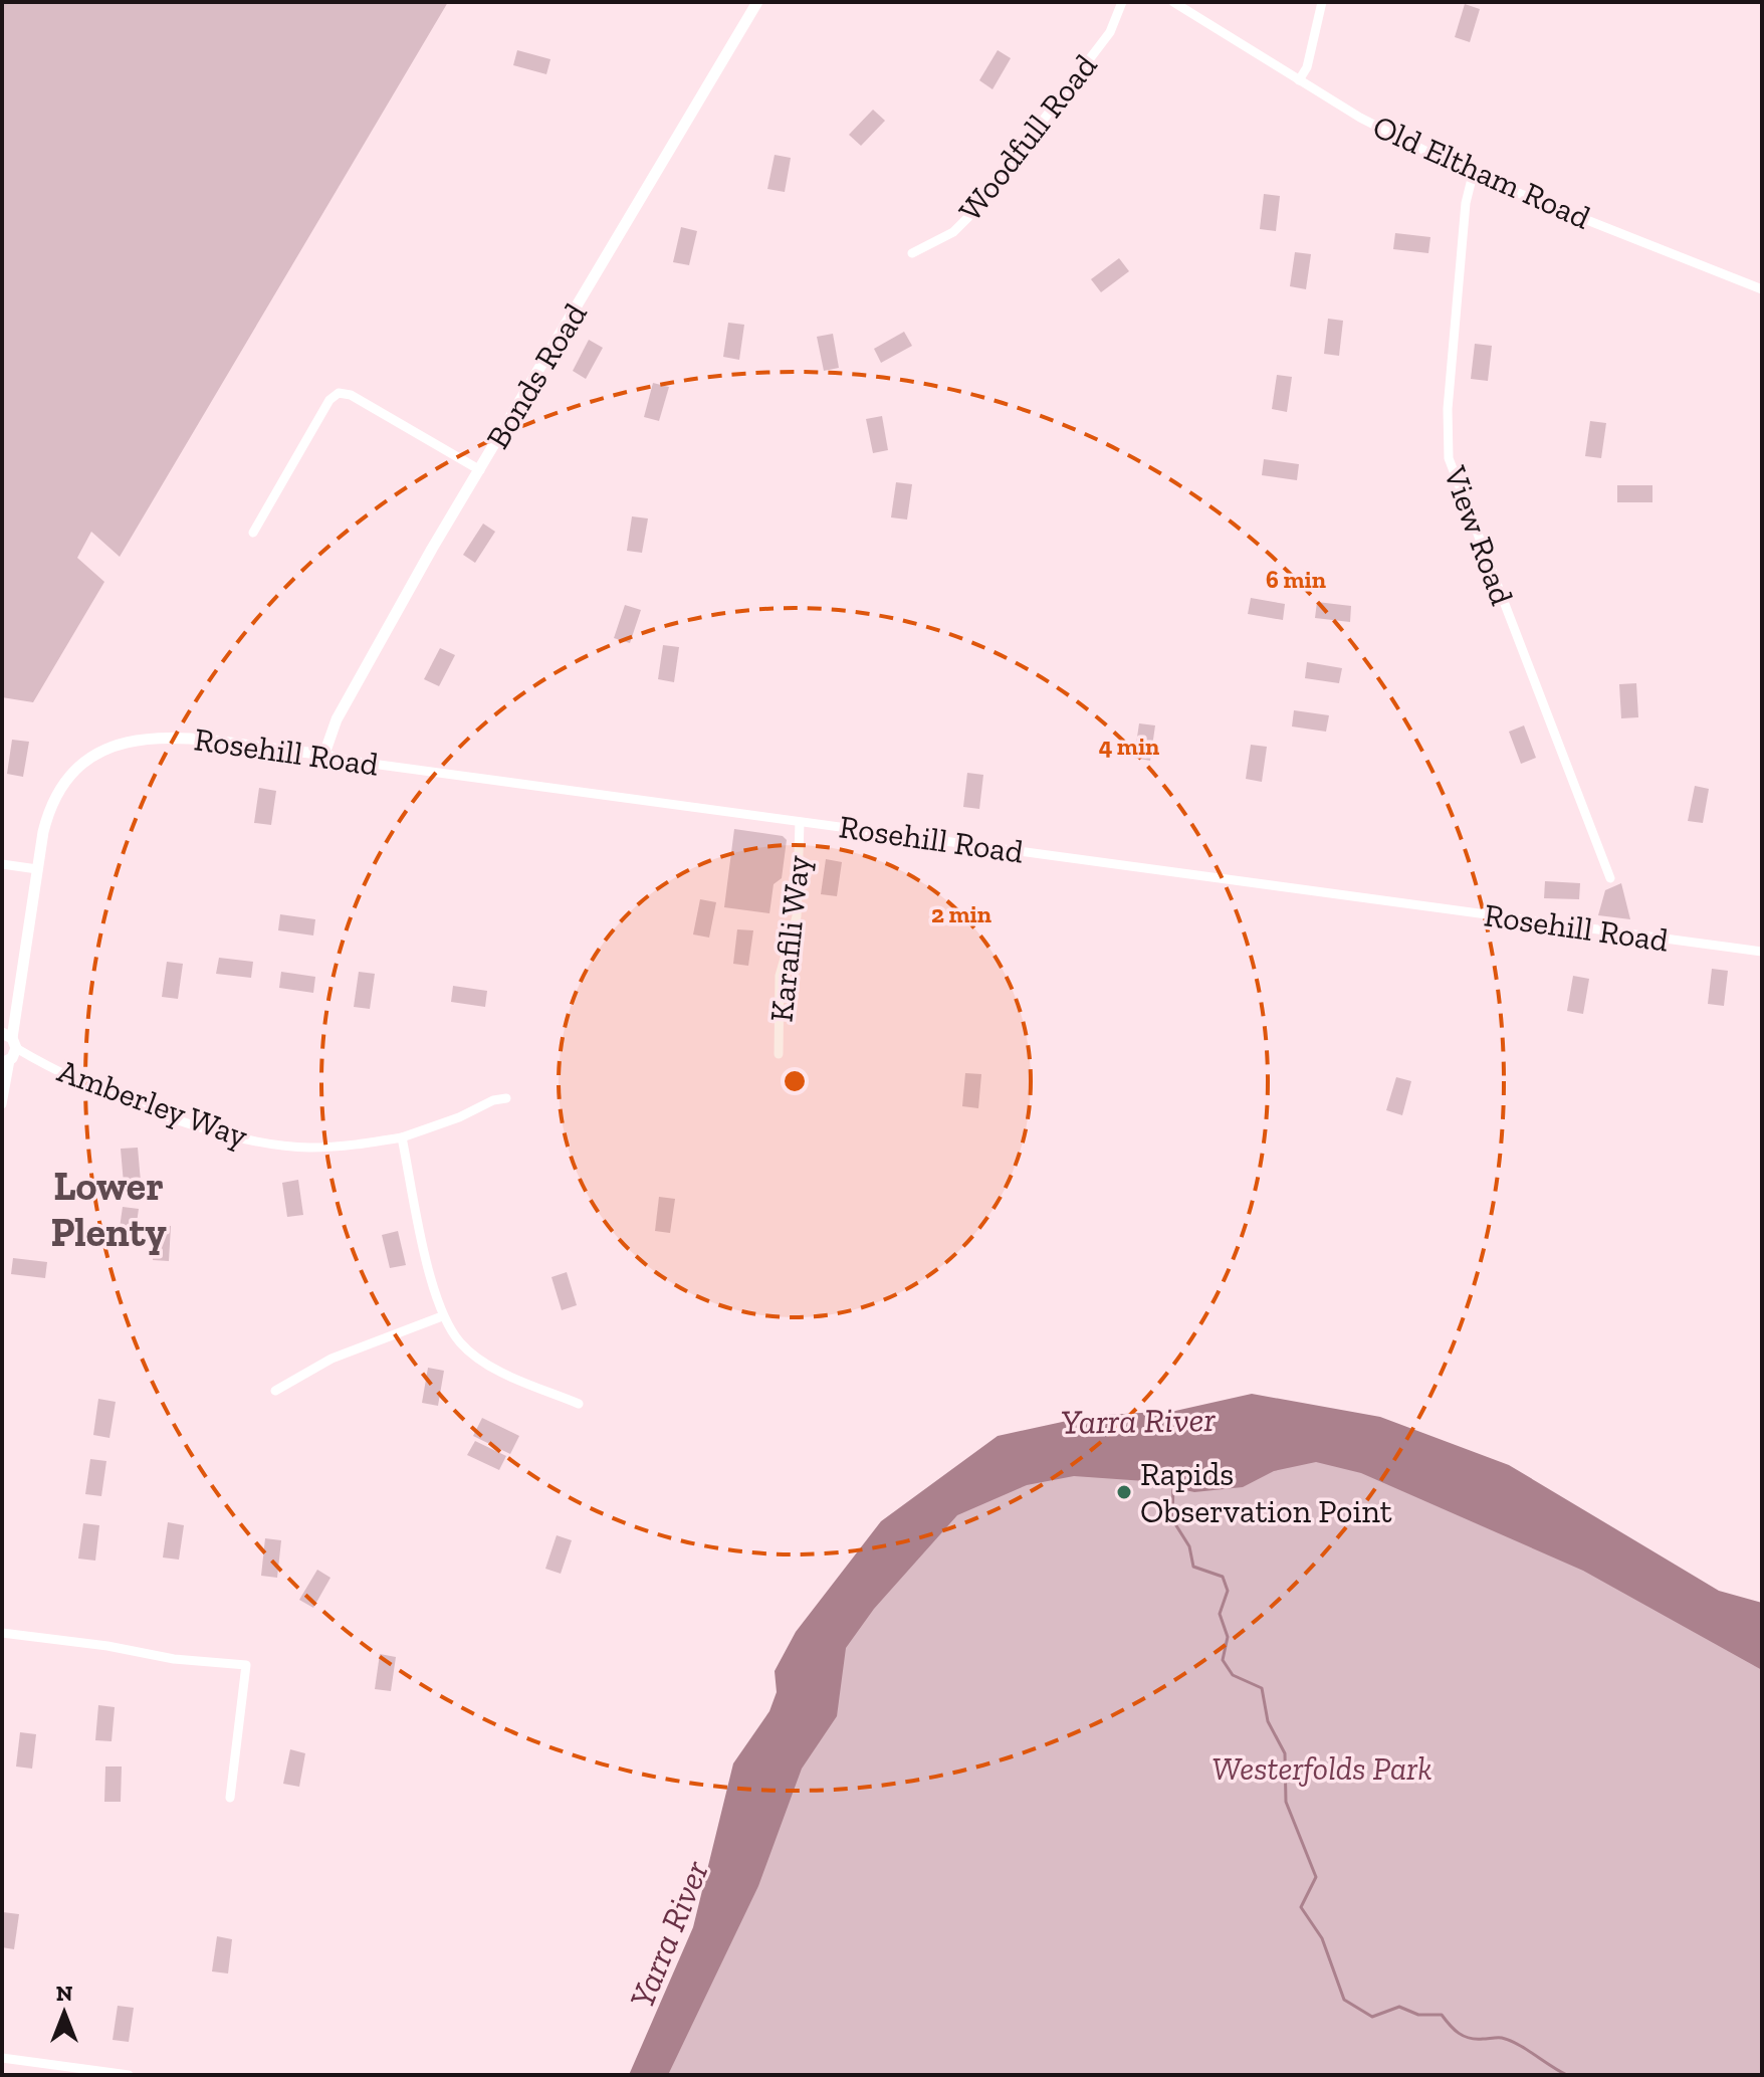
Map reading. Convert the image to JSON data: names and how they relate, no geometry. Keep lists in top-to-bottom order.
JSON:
{
  "streets": {
    "street": [
      "Woodfull Road",
      "Old Eltham Road",
      "Bonds Road",
      "View Road",
      "Rosehill Road",
      "Karafili Way",
      "Amberley Way"
    ]
  },
  "crossings": [
    ["Old Eltham Road", "View Road"],
    ["Bonds Road", "Rosehill Road"],
    ["Rosehill Road", "Karafili Way"]
  ],
  "districts": ["Lower Plenty"],
  "water": ["Yarra River"],
  "parks": ["Westerfolds Park"],
  "places": ["Rapids Observation Point"],
  "north": "top",
  "rings": ["6 min", "4 min", "2 min"]
}
